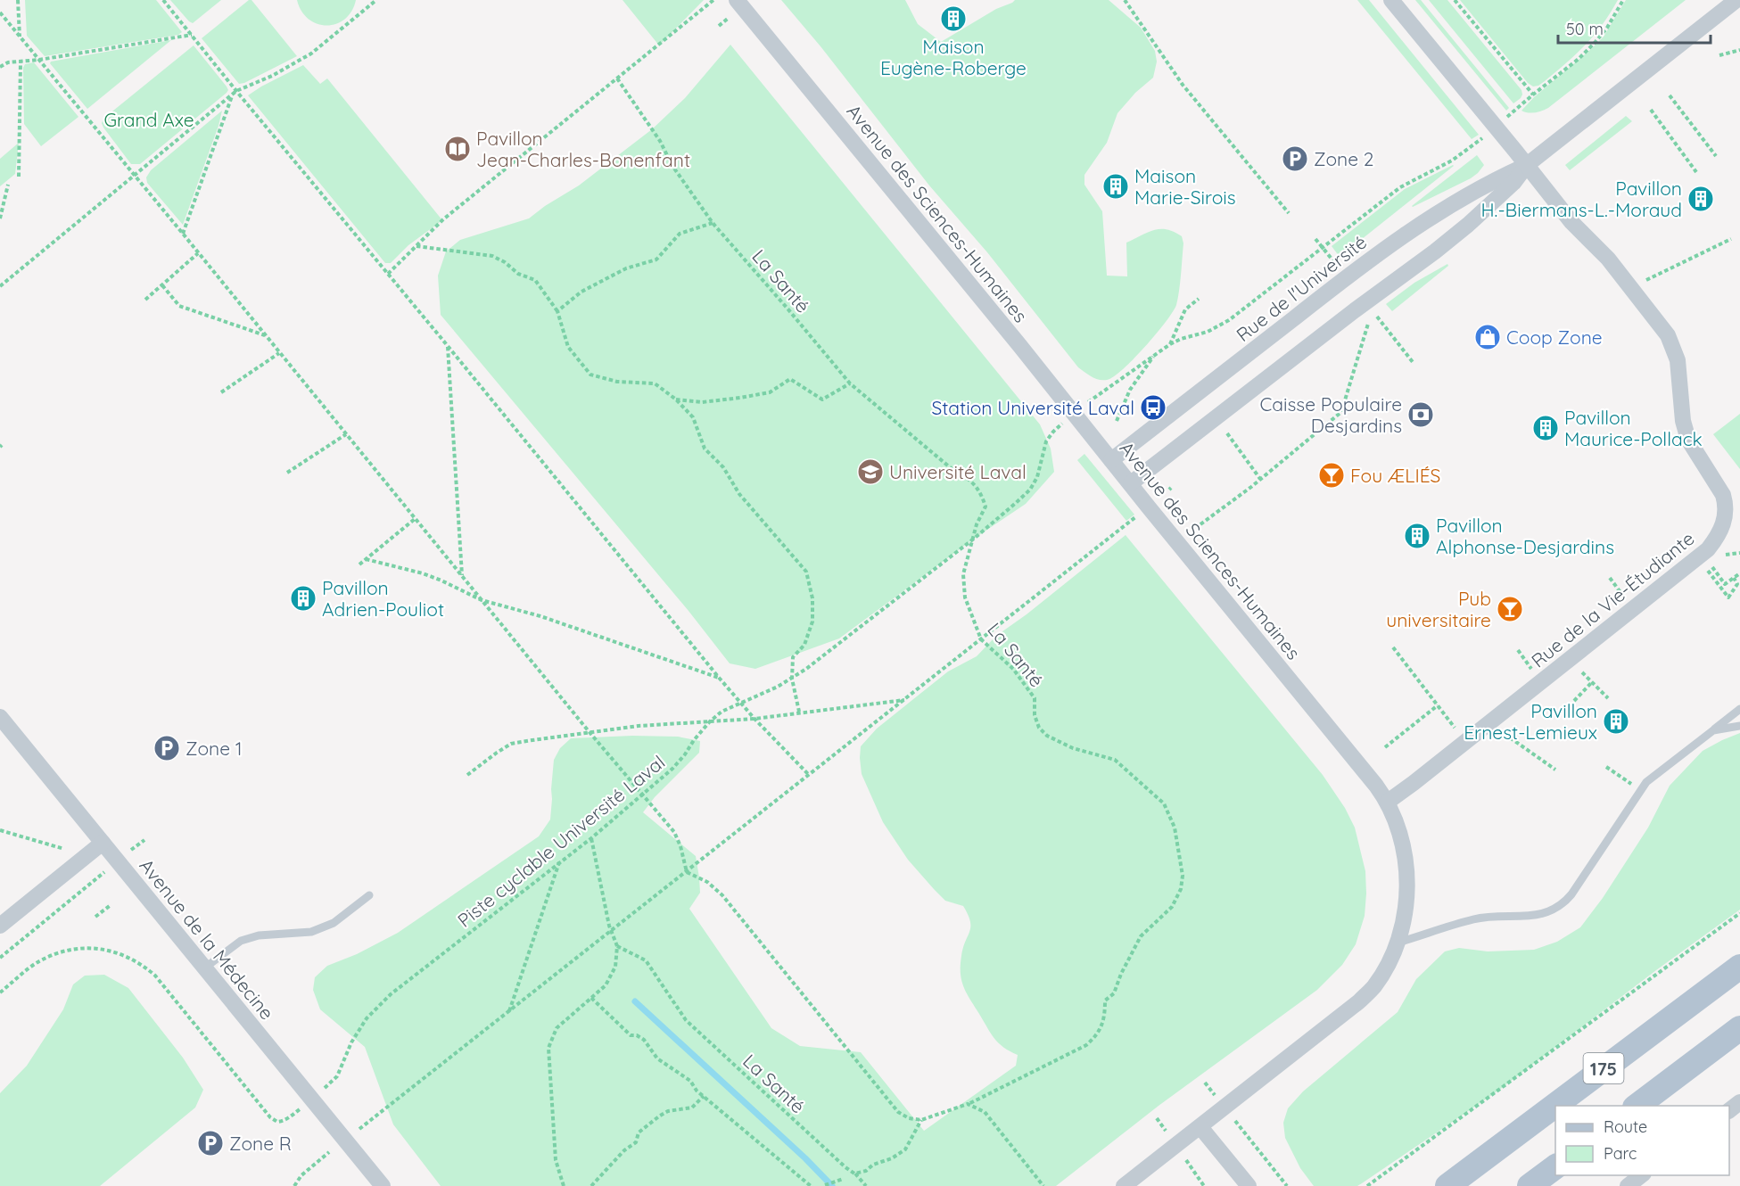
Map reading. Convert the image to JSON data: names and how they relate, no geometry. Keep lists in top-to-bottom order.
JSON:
{
  "streets": {
    "main road": ["175"],
    "street": [
      "Avenue des Sciences-Humaines",
      "Rue de l'Université",
      "Rue de la Vie-Étudiante",
      "Avenue de la Médecine"
    ],
    "path": ["La Santé", "Piste cyclable Université Laval"]
  },
  "crossings": [
    ["Avenue des Sciences-Humaines", "Rue de l'Université"],
    ["Avenue des Sciences-Humaines", "Rue de la Vie-Étudiante"],
    ["La Santé", "Piste cyclable Université Laval"],
    ["Rue de l'Université", "Rue de la Vie-Étudiante"]
  ],
  "parks": ["Grand Axe"],
  "places": {
    "building": [
      "Maison Eugène-Roberge",
      "Maison Marie-Sirois",
      "Pavillon H.-Biermans-L.-Moraud",
      "Pavillon Maurice-Pollack",
      "Pavillon Alphonse-Desjardins",
      "Pavillon Adrien-Pouliot",
      "Pavillon Ernest-Lemieux"
    ],
    "library": ["Pavillon Jean-Charles-Bonenfant"],
    "parking": ["Zone 2", "Zone 1", "Zone R"],
    "shop": ["Coop Zone"],
    "bus stop": ["Station Université Laval"],
    "bank": ["Caisse Populaire Desjardins"],
    "school or university": ["Université Laval"],
    "bar": ["Fou ÆLIÉS", "Pub universitaire"]
  },
  "legend": ["Route", "Parc"],
  "scale_bar": "50 m"
}
